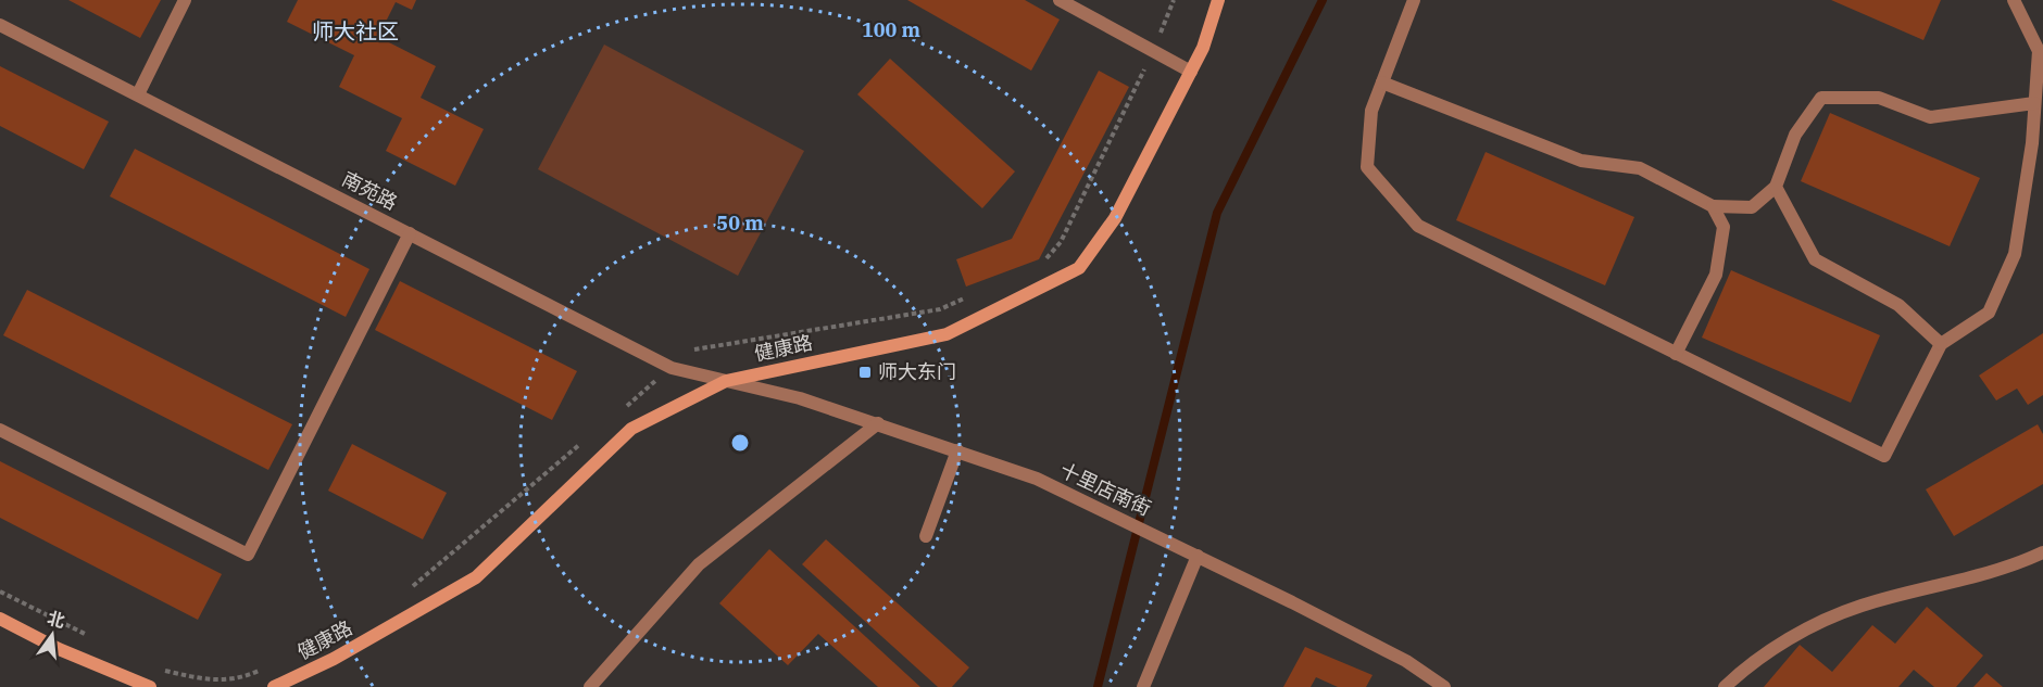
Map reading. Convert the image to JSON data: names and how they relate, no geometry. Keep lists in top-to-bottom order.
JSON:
{
  "streets": {
    "main road": ["健康路"],
    "street": ["南苑路", "十里店南街"]
  },
  "crossings": [
    ["南苑路", "健康路"],
    ["南苑路", "十里店南街"],
    ["健康路", "十里店南街"]
  ],
  "districts": ["师大社区"],
  "places": {
    "transit": ["师大东门"]
  },
  "north": "top",
  "rings": ["100 m", "50 m"]
}
